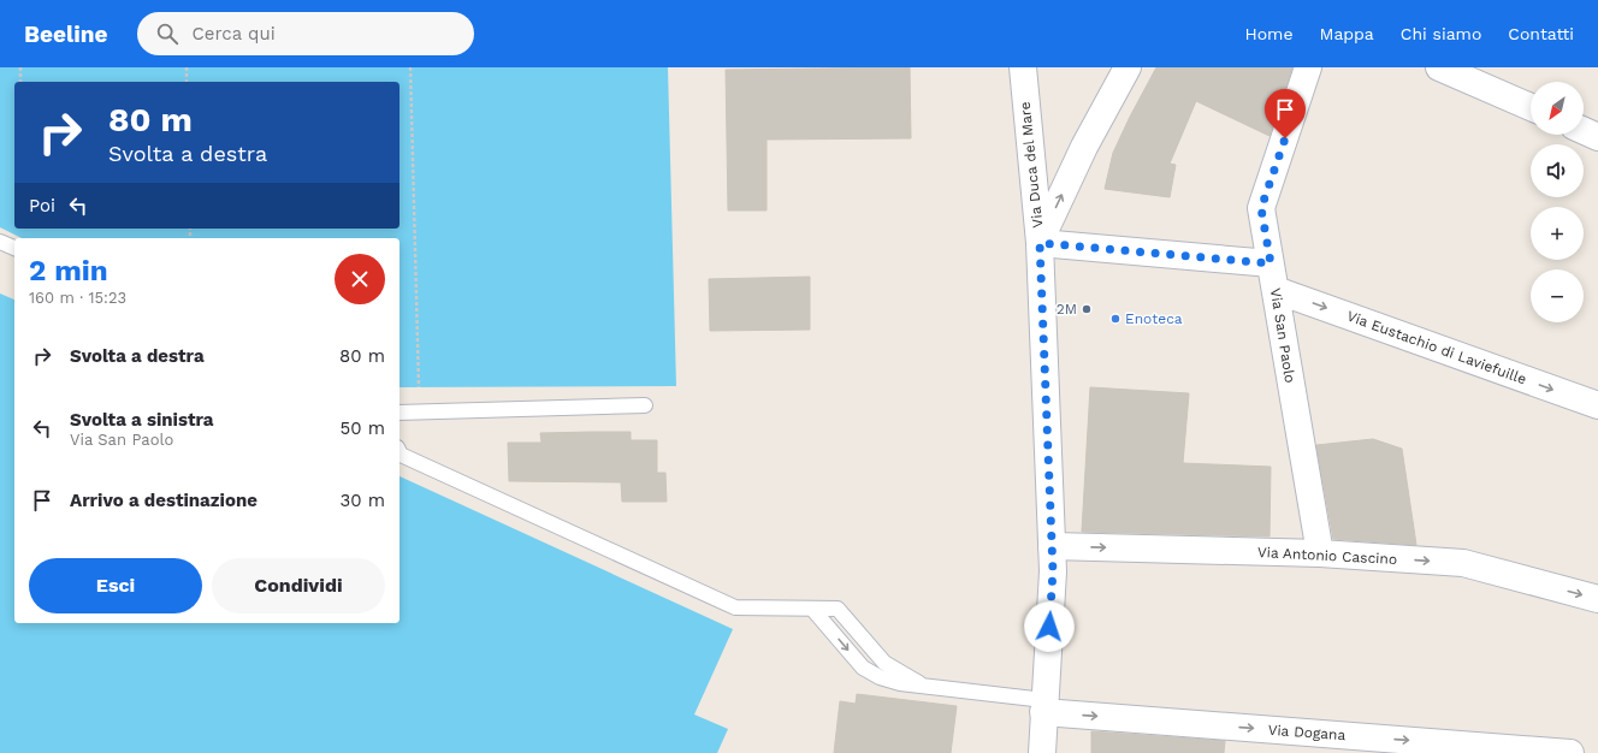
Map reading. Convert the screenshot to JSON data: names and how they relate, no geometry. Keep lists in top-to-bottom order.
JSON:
{
  "streets": {
    "street": [
      "Via Duca del Mare",
      "Via San Paolo",
      "Via Eustachio di Laviefuille",
      "Via Antonio Cascino",
      "Via Dogana"
    ]
  },
  "crossings": [
    ["Via Duca del Mare", "Via Antonio Cascino"],
    ["Via Duca del Mare", "Via Dogana"],
    ["Via San Paolo", "Via Eustachio di Laviefuille"],
    ["Via San Paolo", "Via Antonio Cascino"]
  ],
  "one_way": ["Via Eustachio di Laviefuille", "Via Antonio Cascino", "Via Dogana"],
  "places": ["2M", "Enoteca"],
  "north": "bottom left",
  "page": {
    "header": "Beeline",
    "search": "Cerca qui",
    "nav": [
      "Home",
      "Mappa",
      "Chi siamo",
      "Contatti"
    ],
    "map_buttons": ["+", "−"],
    "turn": ["80 m", "Svolta a destra"],
    "then": "Poi",
    "heading": ["2 min", "160 m · 15:23"],
    "list": [
      {
        "name": "Svolta a destra",
        "value": "80 m"
      },
      {
        "name": "Svolta a sinistra",
        "note": "Via San Paolo",
        "value": "50 m"
      },
      {
        "name": "Arrivo a destinazione",
        "value": "30 m"
      }
    ],
    "buttons": ["Esci", "Condividi"]
  }
}
